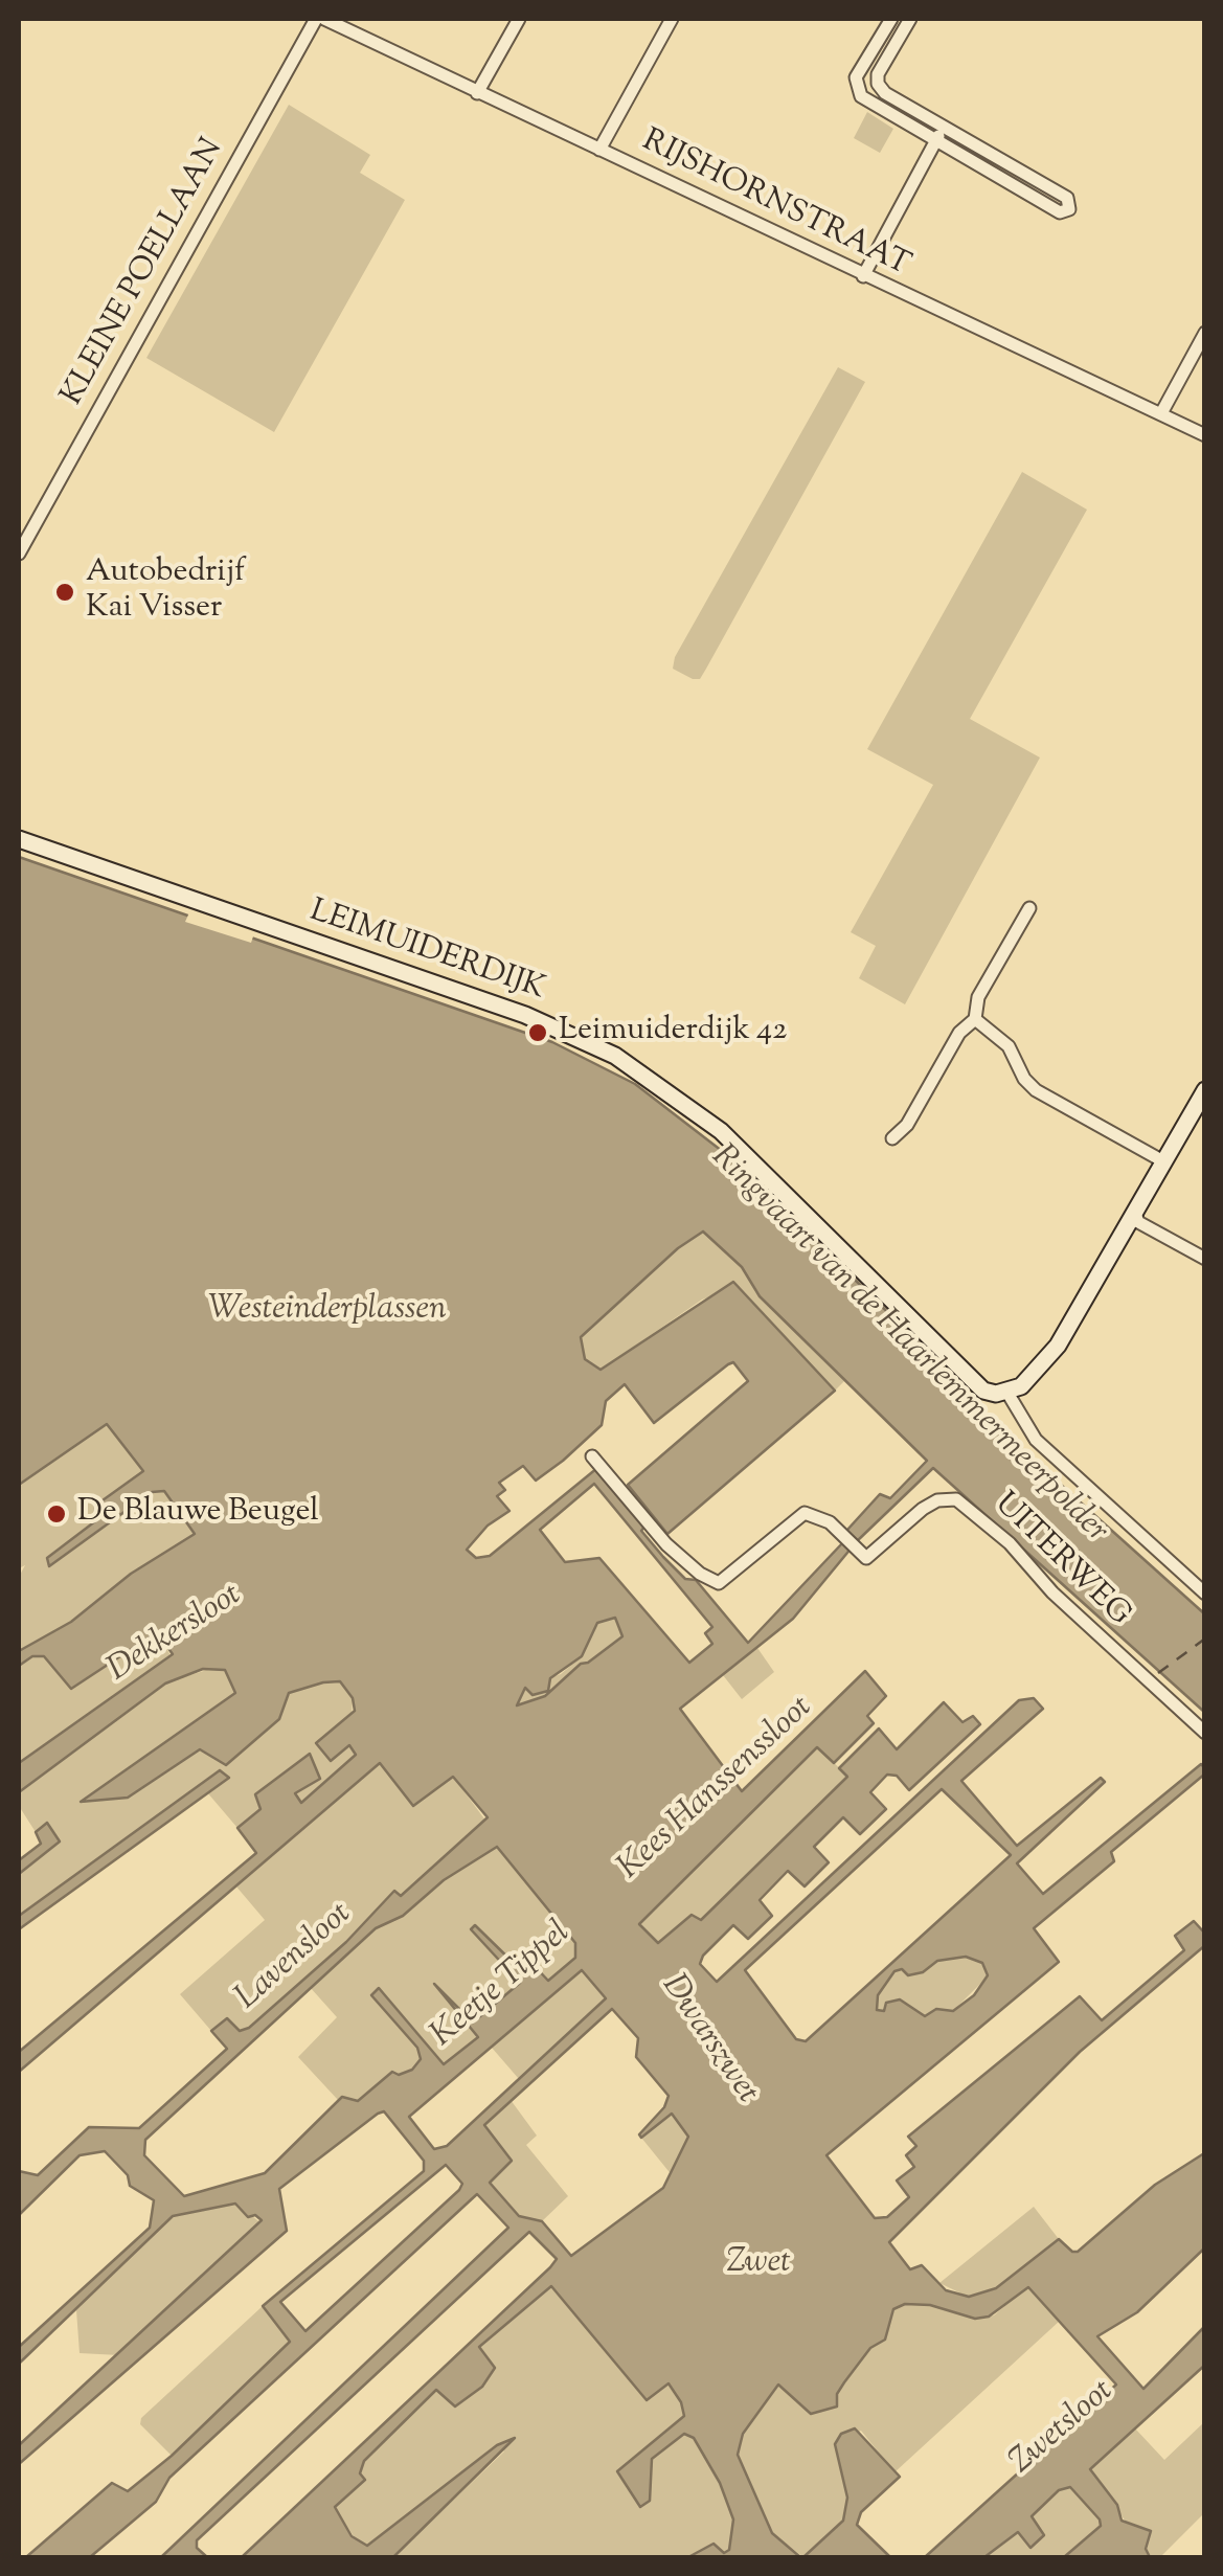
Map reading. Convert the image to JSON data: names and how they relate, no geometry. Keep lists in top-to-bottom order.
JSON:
{
  "streets": {
    "street": [
      "RIJSHORNSTRAAT",
      "KLEINE POELLAAN",
      "LEIMUIDERDIJK",
      "UITERWEG"
    ]
  },
  "water": [
    "Westeinderplassen",
    "Ringvaart van de Haarlemmermeerpolder",
    "Dekkersloot",
    "Kees Hanssenssloot",
    "Lavensloot",
    "Keetje Tippel",
    "Dwarszwet",
    "Zwet",
    "Zwetsloot"
  ],
  "places": ["Autobedrijf Kai Visser", "Leimuiderdijk 42", "De Blauwe Beugel"]
}
